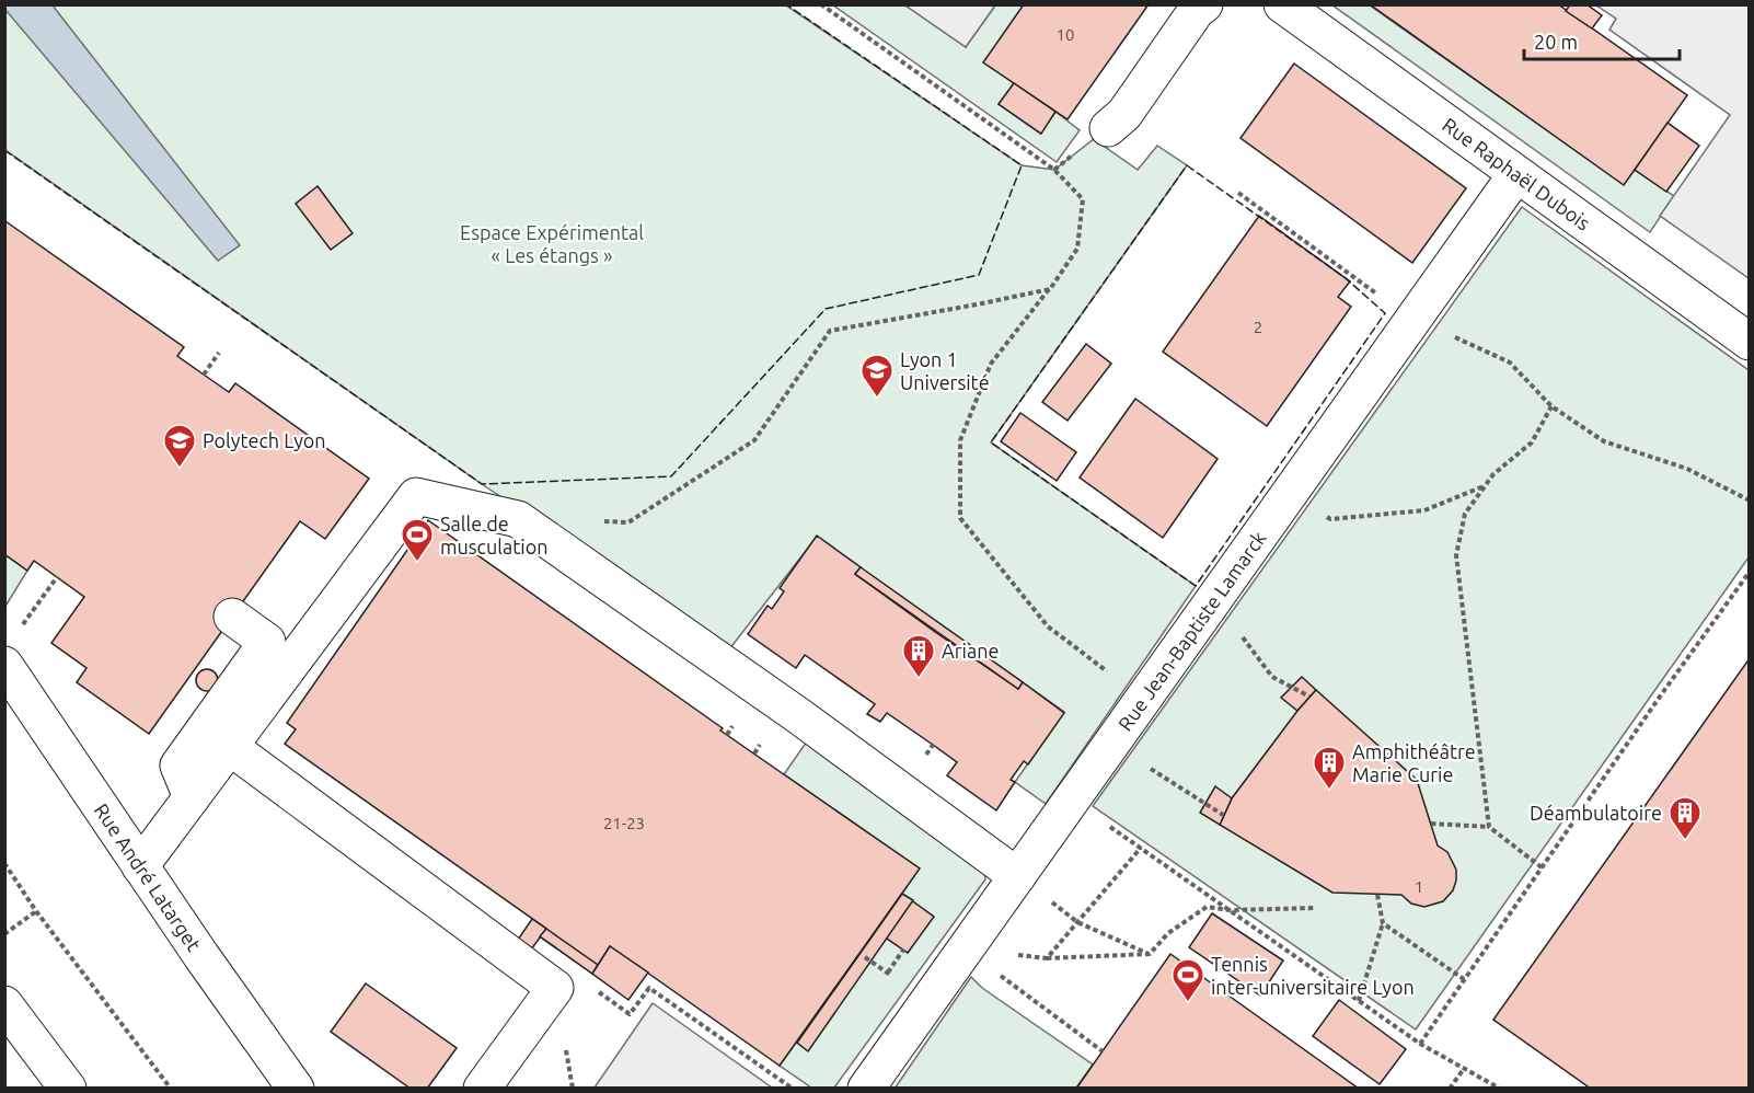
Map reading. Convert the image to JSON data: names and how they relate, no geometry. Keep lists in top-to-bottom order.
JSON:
{
  "streets": {
    "street": ["Rue Raphaël Dubois", "Rue Jean-Baptiste Lamarck", "Rue André Latarget"]
  },
  "crossings": [
    ["Rue Raphaël Dubois", "Rue Jean-Baptiste Lamarck"]
  ],
  "parks": ["Espace Expérimental « Les étangs »"],
  "places": {
    "school or university": ["Lyon 1 Université", "Polytech Lyon"],
    "sports": ["Salle de musculation", "Tennis inter-universitaire Lyon"],
    "building": ["Ariane", "Amphithéâtre Marie Curie", "Déambulatoire"]
  },
  "house_numbers": [
    "10",
    "2",
    "21-23",
    "1"
  ],
  "scale_bar": "20 m"
}
